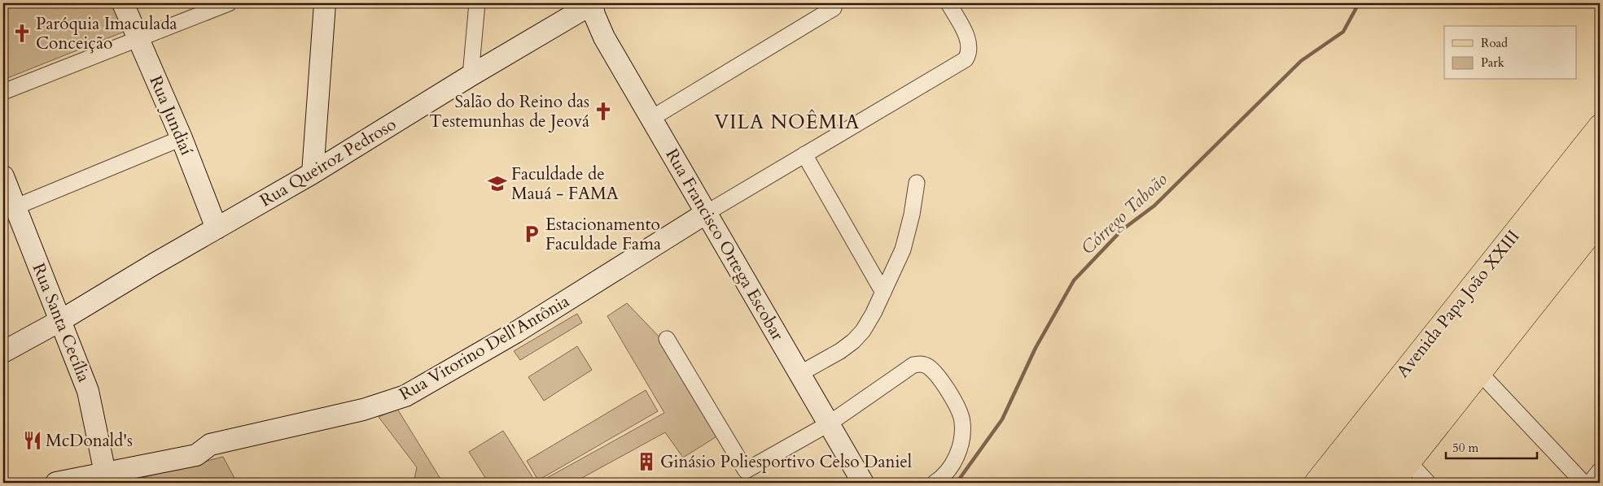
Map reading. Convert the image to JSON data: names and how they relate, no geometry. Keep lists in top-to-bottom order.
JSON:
{
  "streets": {
    "main road": ["Avenida Papa João XXIII"],
    "street": [
      "Rua Jundiaí",
      "Rua Queiroz Pedroso",
      "Rua Francisco Ortega Escobar",
      "Rua Santa Cecília",
      "Rua Vitorino Dell'Antônia"
    ]
  },
  "crossings": [
    ["Rua Jundiaí", "Rua Queiroz Pedroso"],
    ["Rua Queiroz Pedroso", "Rua Francisco Ortega Escobar"],
    ["Rua Queiroz Pedroso", "Rua Santa Cecília"],
    ["Rua Francisco Ortega Escobar", "Rua Vitorino Dell'Antônia"],
    ["Rua Santa Cecília", "Rua Vitorino Dell'Antônia"]
  ],
  "districts": ["VILA NOÊMIA"],
  "water": ["Córrego Taboão"],
  "places": {
    "church": ["Paróquia Imaculada Conceição", "Salão do Reino das Testemunhas de Jeová"],
    "school or university": ["Faculdade de Mauá - FAMA"],
    "parking": ["Estacionamento Faculdade Fama"],
    "restaurant": ["McDonald's"],
    "building": ["Ginásio Poliesportivo Celso Daniel"]
  },
  "legend": ["Road", "Park"],
  "scale_bar": "50 m"
}
